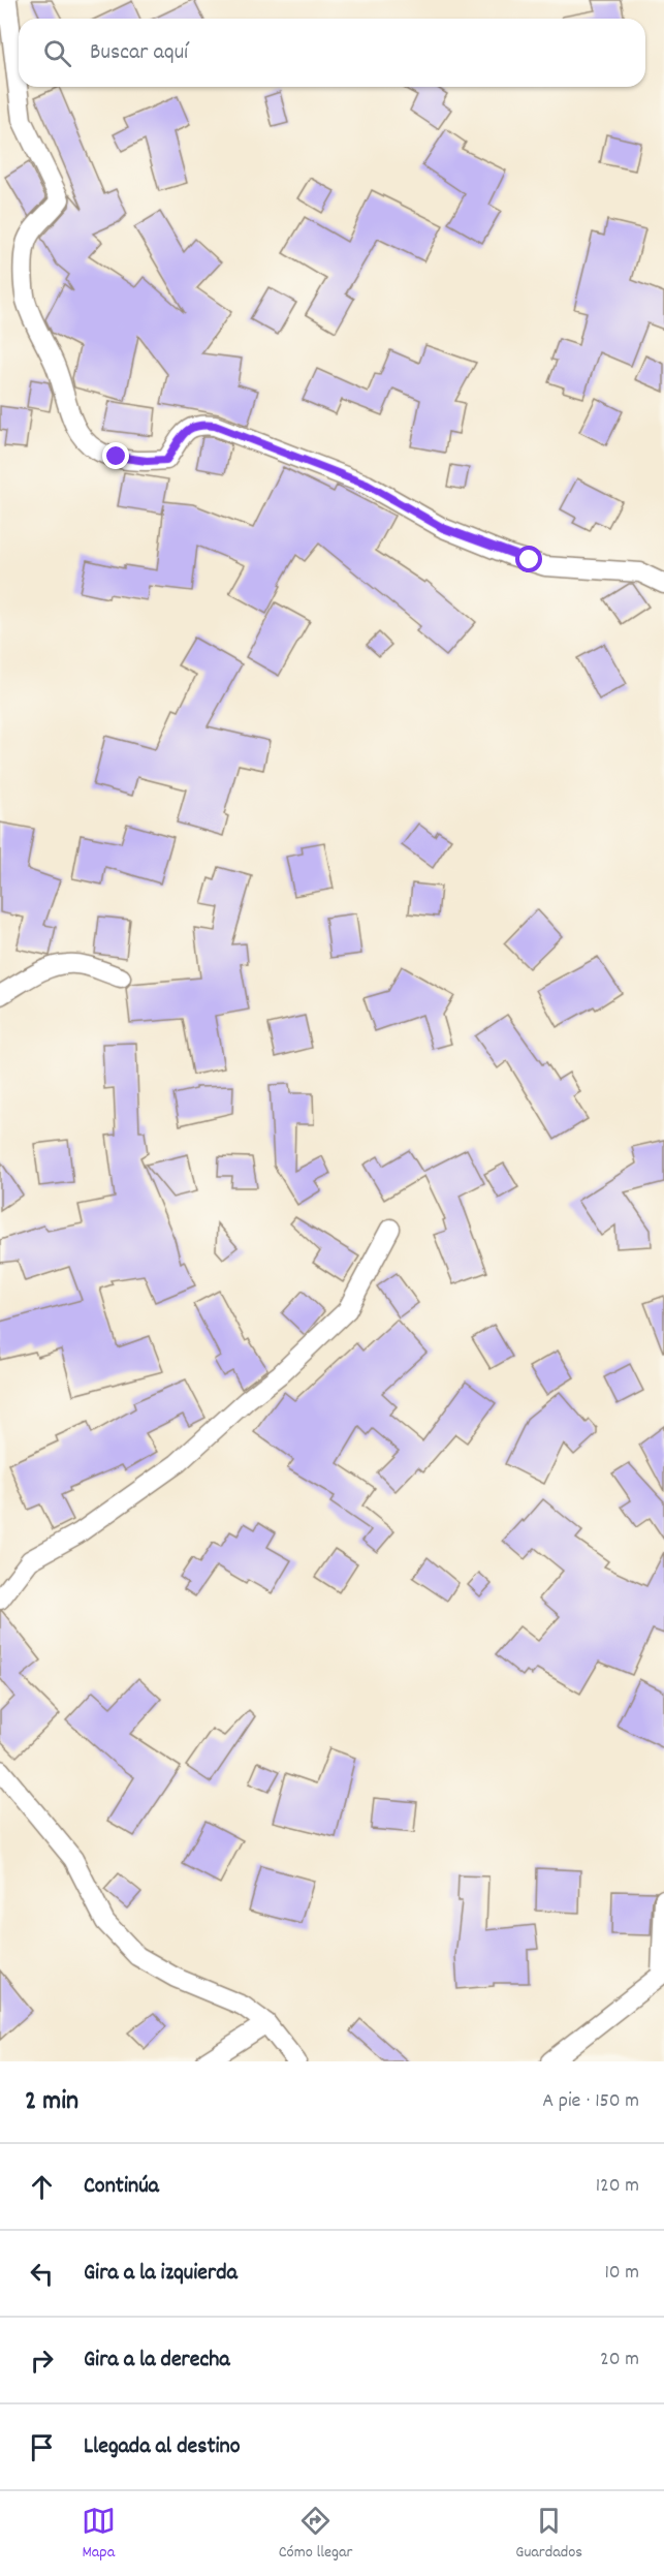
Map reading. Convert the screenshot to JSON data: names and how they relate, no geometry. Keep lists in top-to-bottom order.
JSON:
{
  "page": {
    "search": "Buscar aquí",
    "heading": ["2 min", "A pie · 150 m"],
    "list": [
      ["Continúa", "120 m"],
      ["Gira a la izquierda", "10 m"],
      ["Gira a la derecha", "20 m"],
      "Llegada al destino"
    ],
    "nav": ["Mapa", "Cómo llegar", "Guardados"]
  }
}
